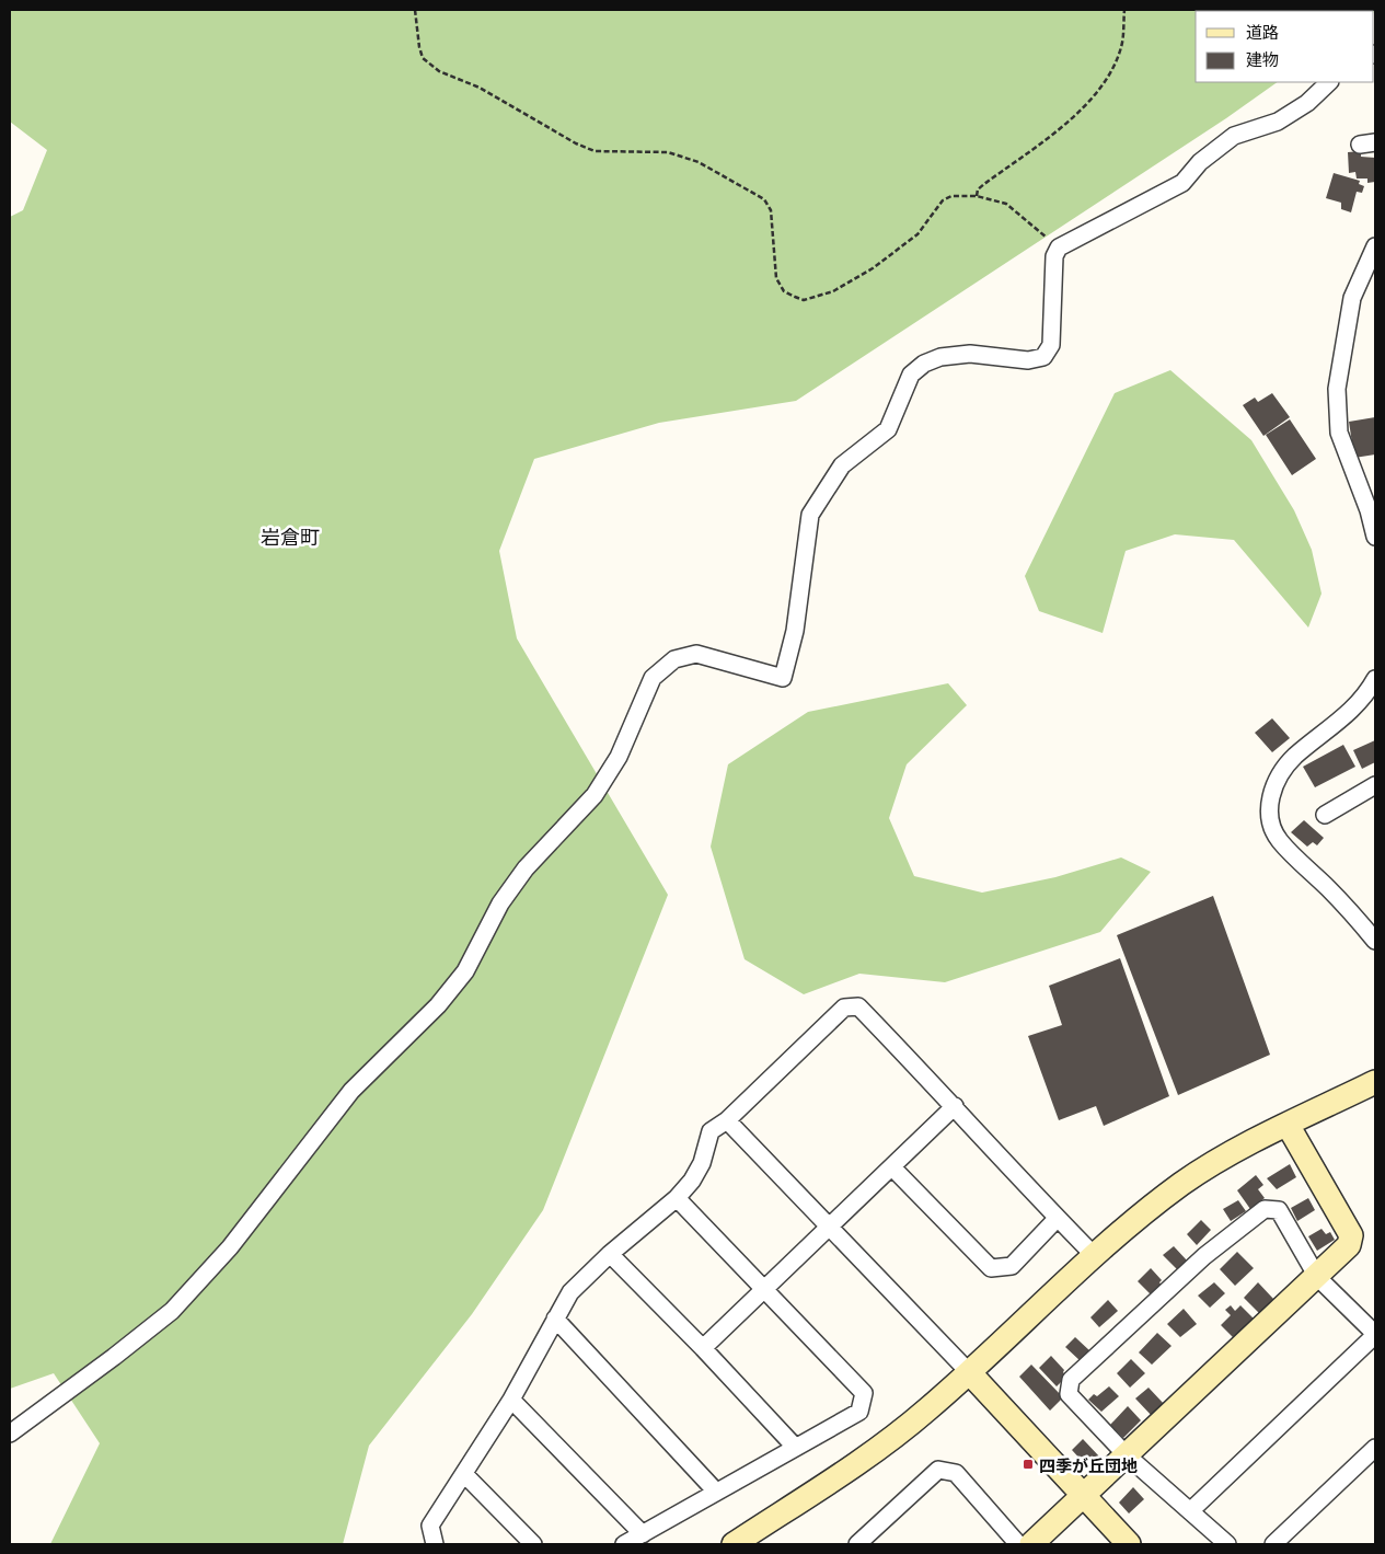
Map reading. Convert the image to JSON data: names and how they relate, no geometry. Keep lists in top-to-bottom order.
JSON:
{
  "districts": ["岩倉町"],
  "places": {
    "transit": ["四季が丘団地"]
  },
  "legend": ["道路", "建物"]
}
